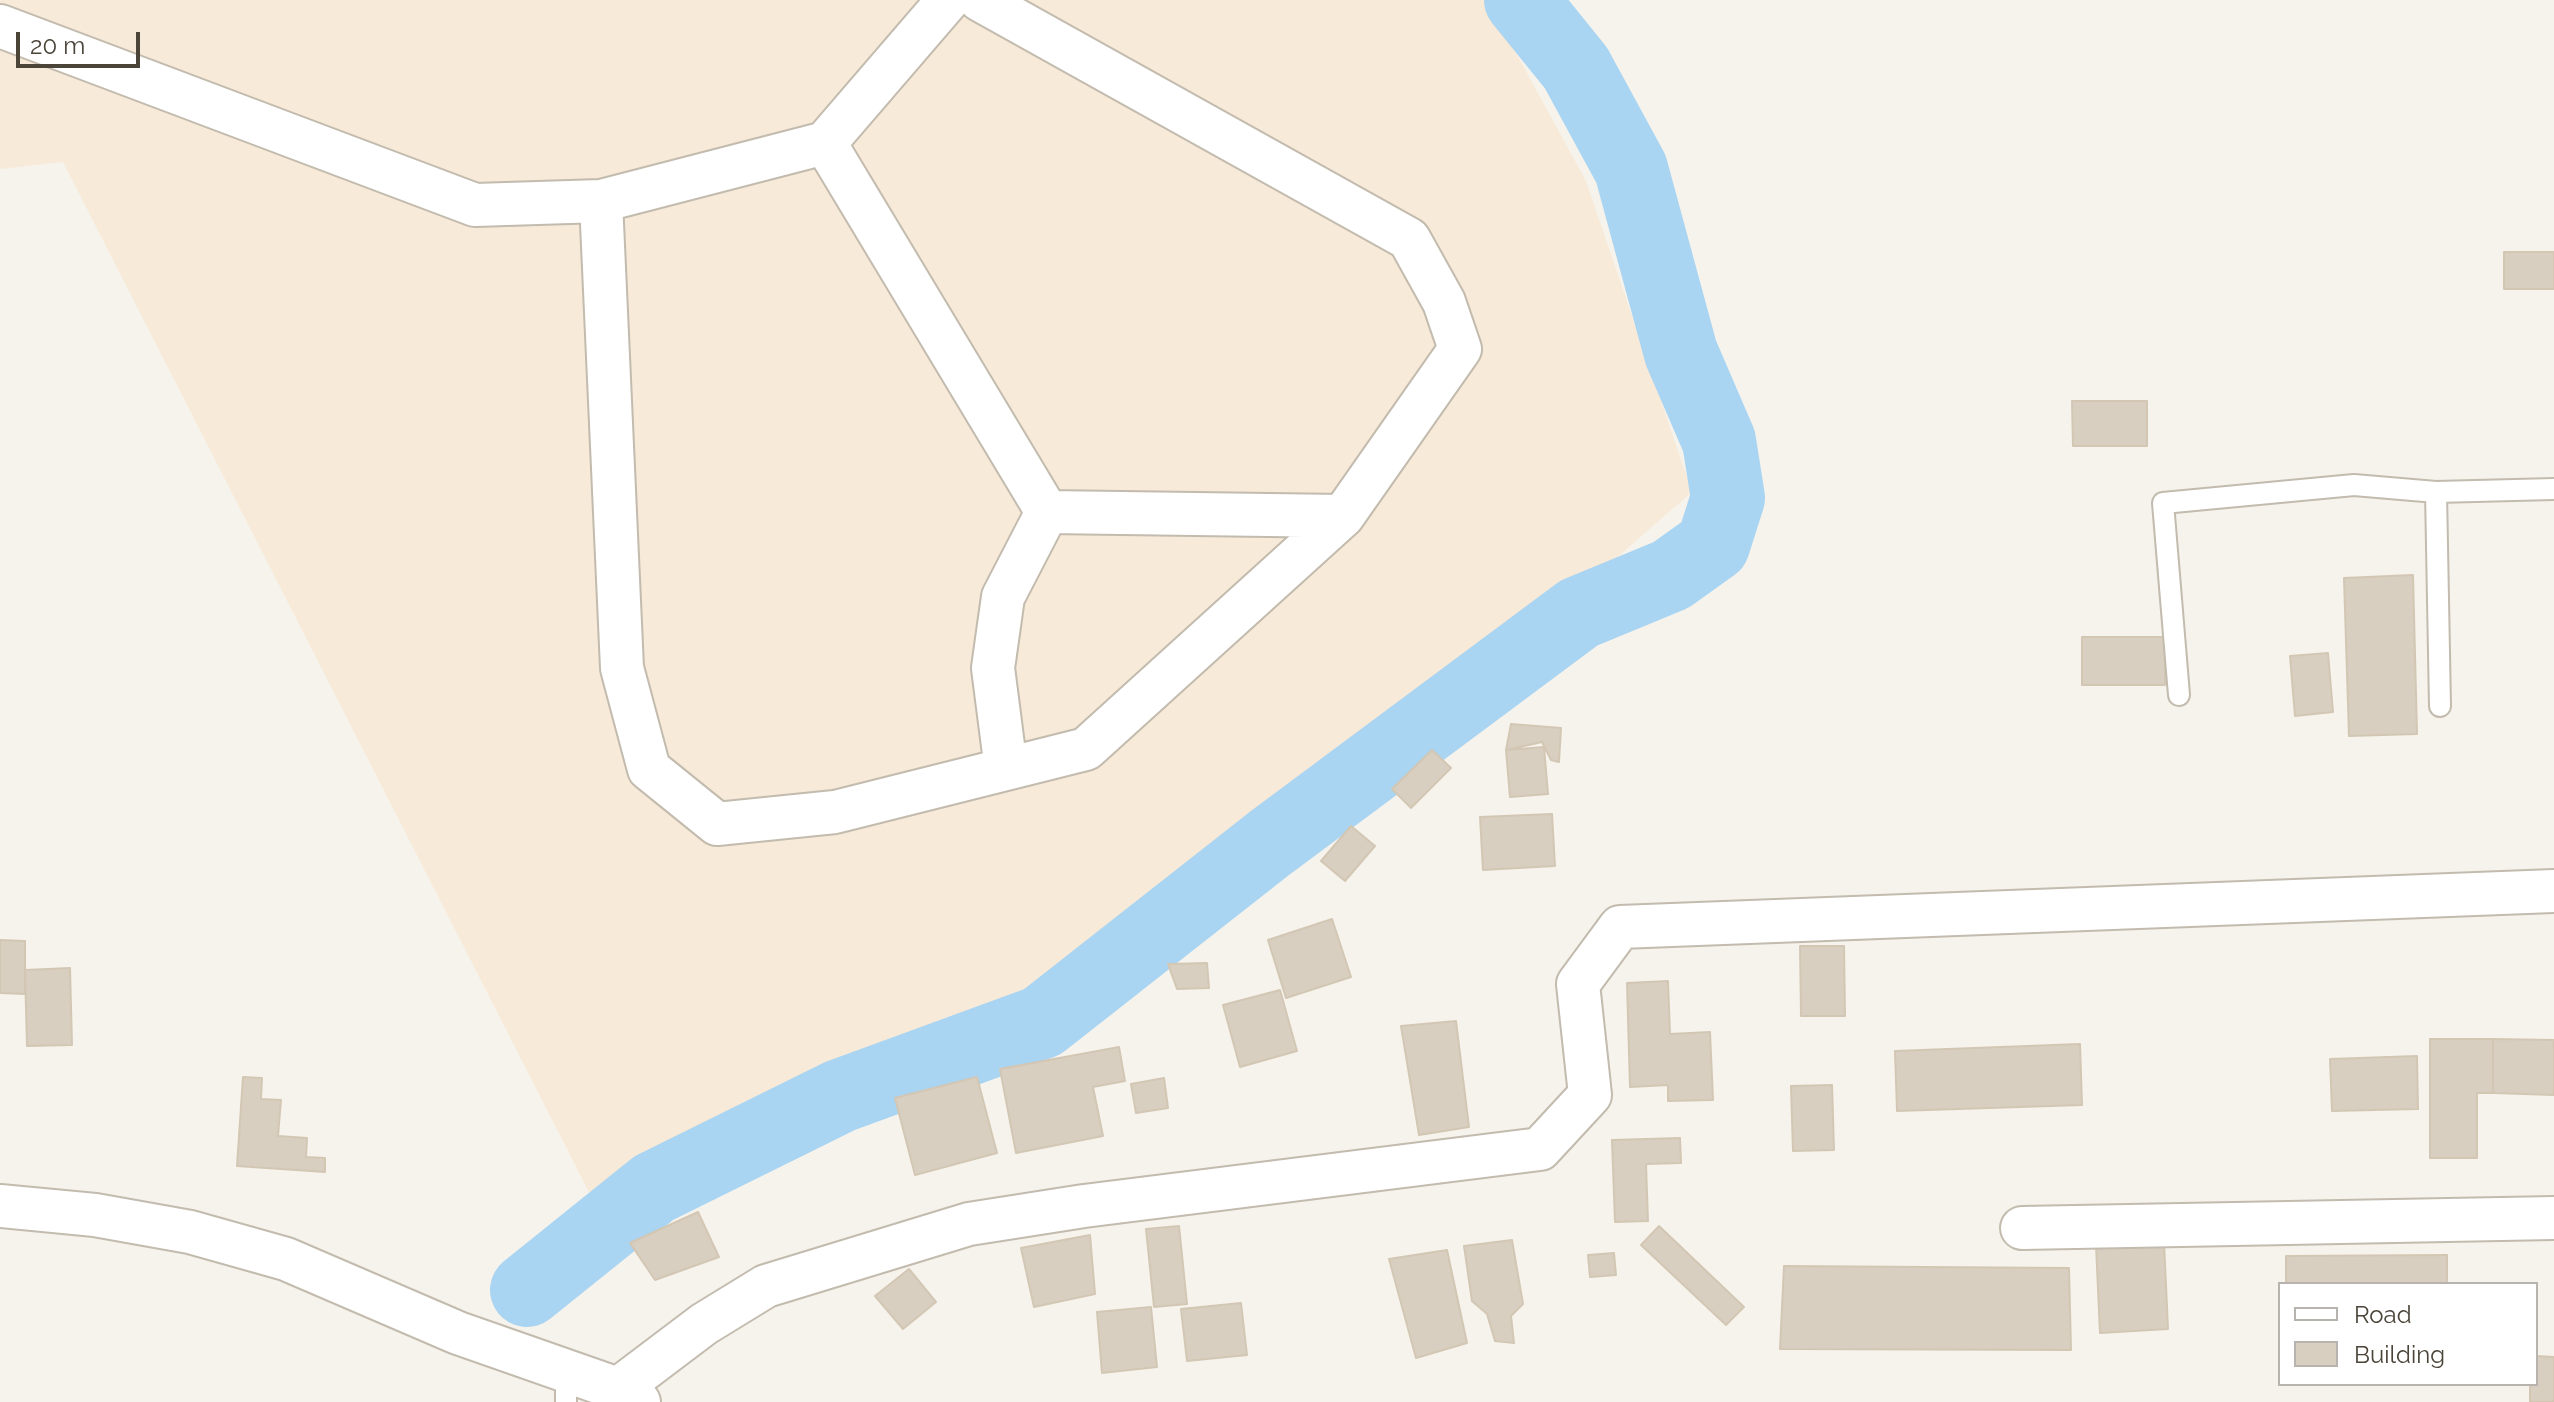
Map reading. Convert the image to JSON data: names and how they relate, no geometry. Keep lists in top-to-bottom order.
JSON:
{
  "legend": ["Road", "Building"],
  "scale_bar": "20 m"
}
